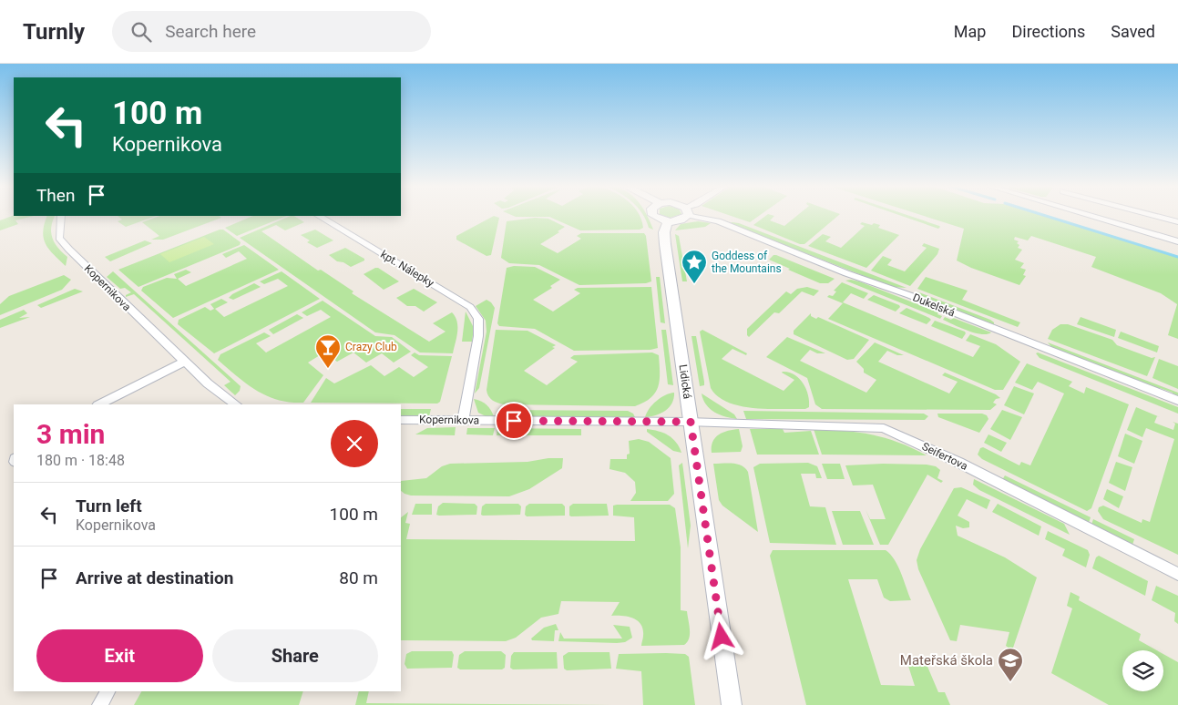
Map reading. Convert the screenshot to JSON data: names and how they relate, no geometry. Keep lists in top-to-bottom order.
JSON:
{
  "streets": {
    "street": [
      "kpt. Nálepky",
      "Kopernikova",
      "Dukelská",
      "Lidická",
      "Seifertova"
    ]
  },
  "crossings": [
    ["kpt. Nálepky", "Kopernikova"],
    ["Kopernikova", "Lidická"],
    ["Kopernikova", "Seifertova"],
    ["Lidická", "Seifertova"]
  ],
  "places": {
    "place": ["Goddess of the Mountains"],
    "bar": ["Crazy Club"],
    "school or university": ["Mateřská škola"]
  },
  "page": {
    "header": "Turnly",
    "search": "Search here",
    "nav": ["Map", "Directions", "Saved"],
    "turn": ["100 m", "Kopernikova"],
    "then": "Then",
    "heading": ["3 min", "180 m · 18:48"],
    "list": [
      {
        "name": "Turn left",
        "note": "Kopernikova",
        "value": "100 m"
      },
      {
        "name": "Arrive at destination",
        "value": "80 m"
      }
    ],
    "buttons": ["Exit", "Share"]
  }
}
